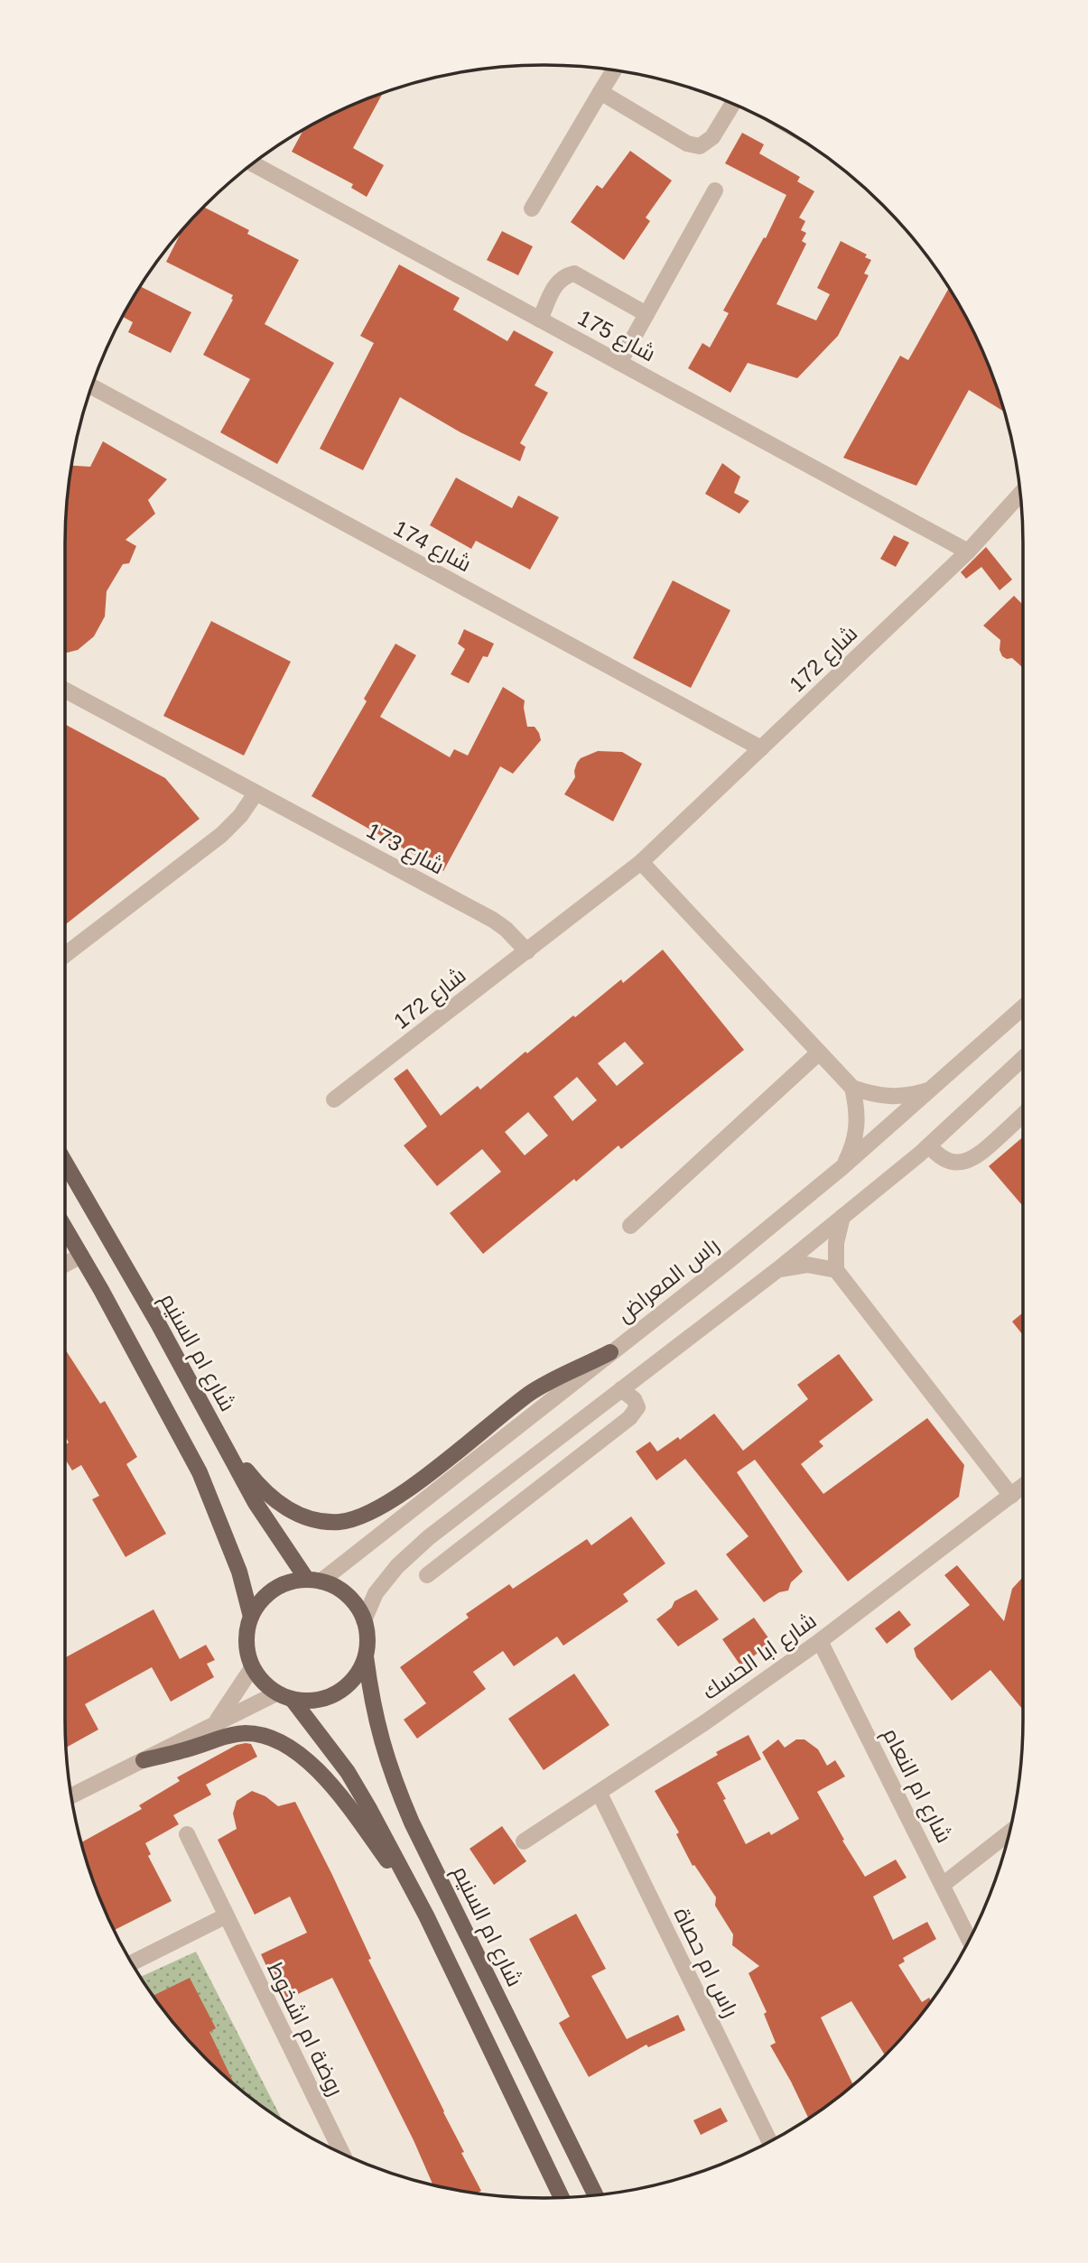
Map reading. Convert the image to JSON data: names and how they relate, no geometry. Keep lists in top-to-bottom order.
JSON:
{
  "streets": {
    "main road": ["شارع ام السنيم"],
    "street": [
      "شارع 175",
      "شارع 174",
      "شارع 172",
      "شارع 173",
      "راس المعراض",
      "شارع ابا الحسك",
      "شارع ام النعام",
      "راس ام حصاة",
      "روضة ام اشخوط"
    ]
  },
  "crossings": [
    ["شارع 175", "شارع 172"],
    ["شارع 174", "شارع 172"],
    ["شارع 172", "شارع 173"],
    ["راس المعراض", "شارع ام السنيم"],
    ["شارع ابا الحسك", "شارع ام النعام"],
    ["شارع ابا الحسك", "راس ام حصاة"]
  ]
}
